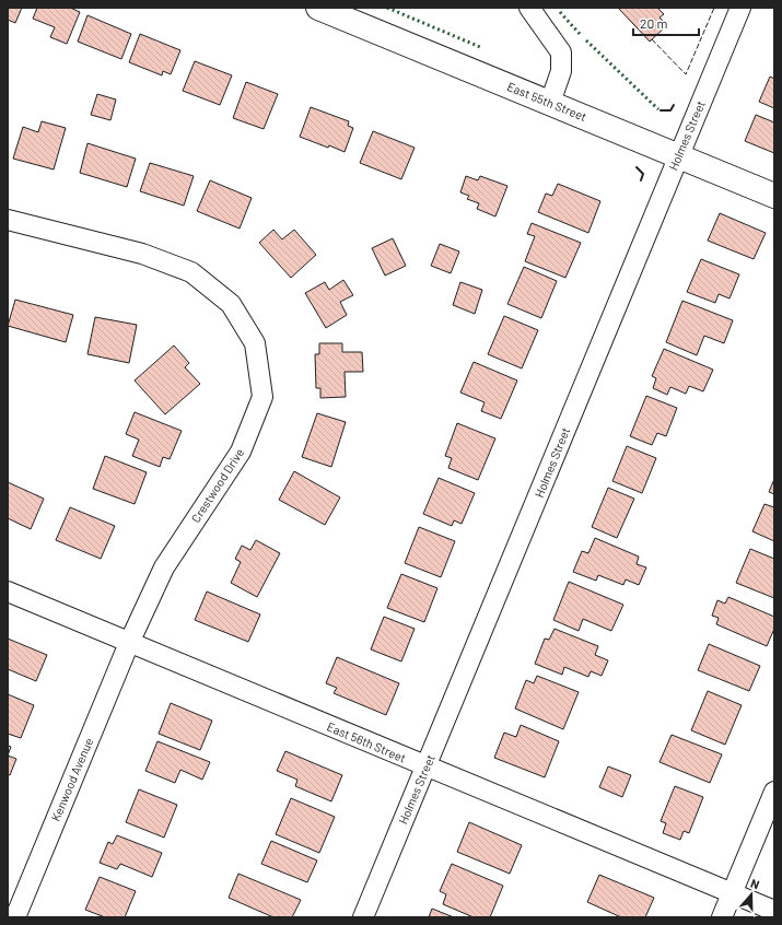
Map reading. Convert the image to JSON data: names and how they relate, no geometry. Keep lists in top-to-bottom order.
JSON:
{
  "streets": {
    "main road": ["East 55th Street"],
    "street": [
      "Holmes Street",
      "Crestwood Drive",
      "East 56th Street",
      "Kenwood Avenue"
    ]
  },
  "crossings": [
    ["East 55th Street", "Holmes Street"],
    ["Holmes Street", "East 56th Street"],
    ["Crestwood Drive", "East 56th Street"],
    ["Crestwood Drive", "Kenwood Avenue"],
    ["East 56th Street", "Kenwood Avenue"]
  ],
  "scale_bar": "20 m",
  "north": "top"
}
